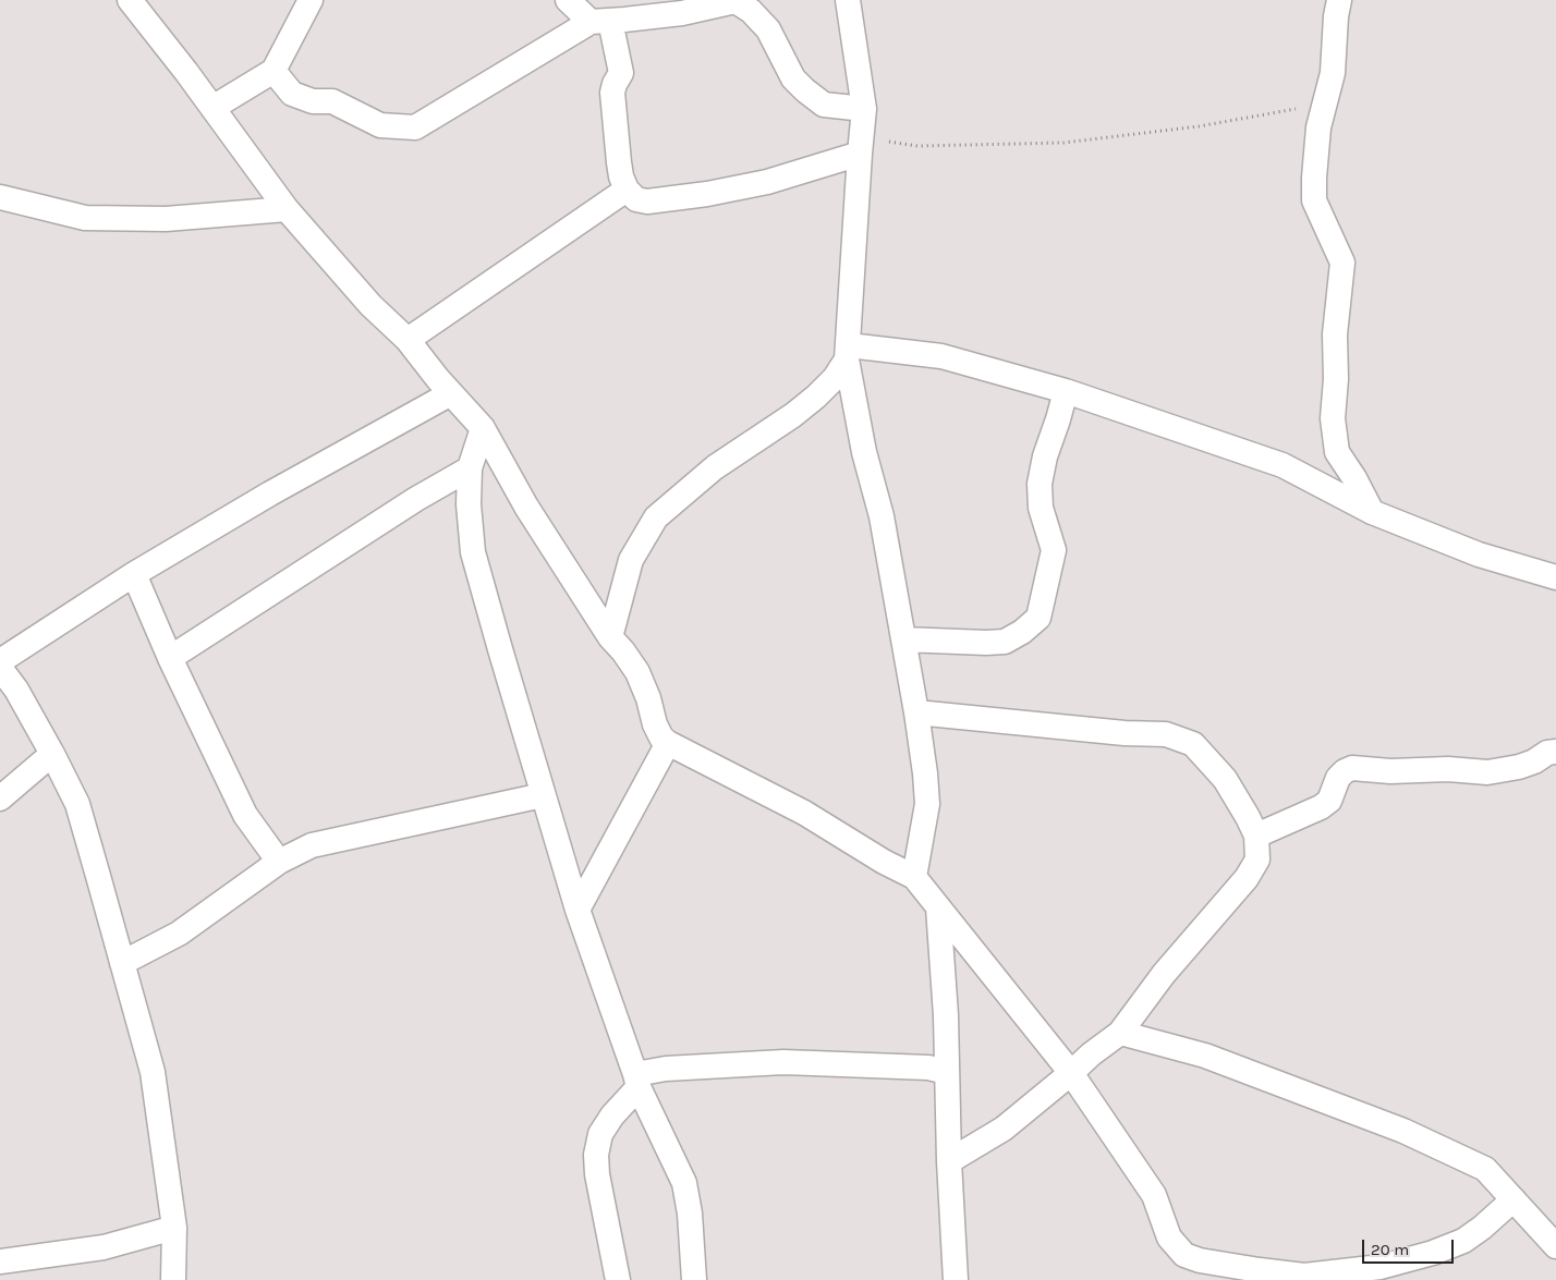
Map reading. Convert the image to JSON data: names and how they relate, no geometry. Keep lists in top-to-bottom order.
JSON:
{
  "scale_bar": "20 m"
}
